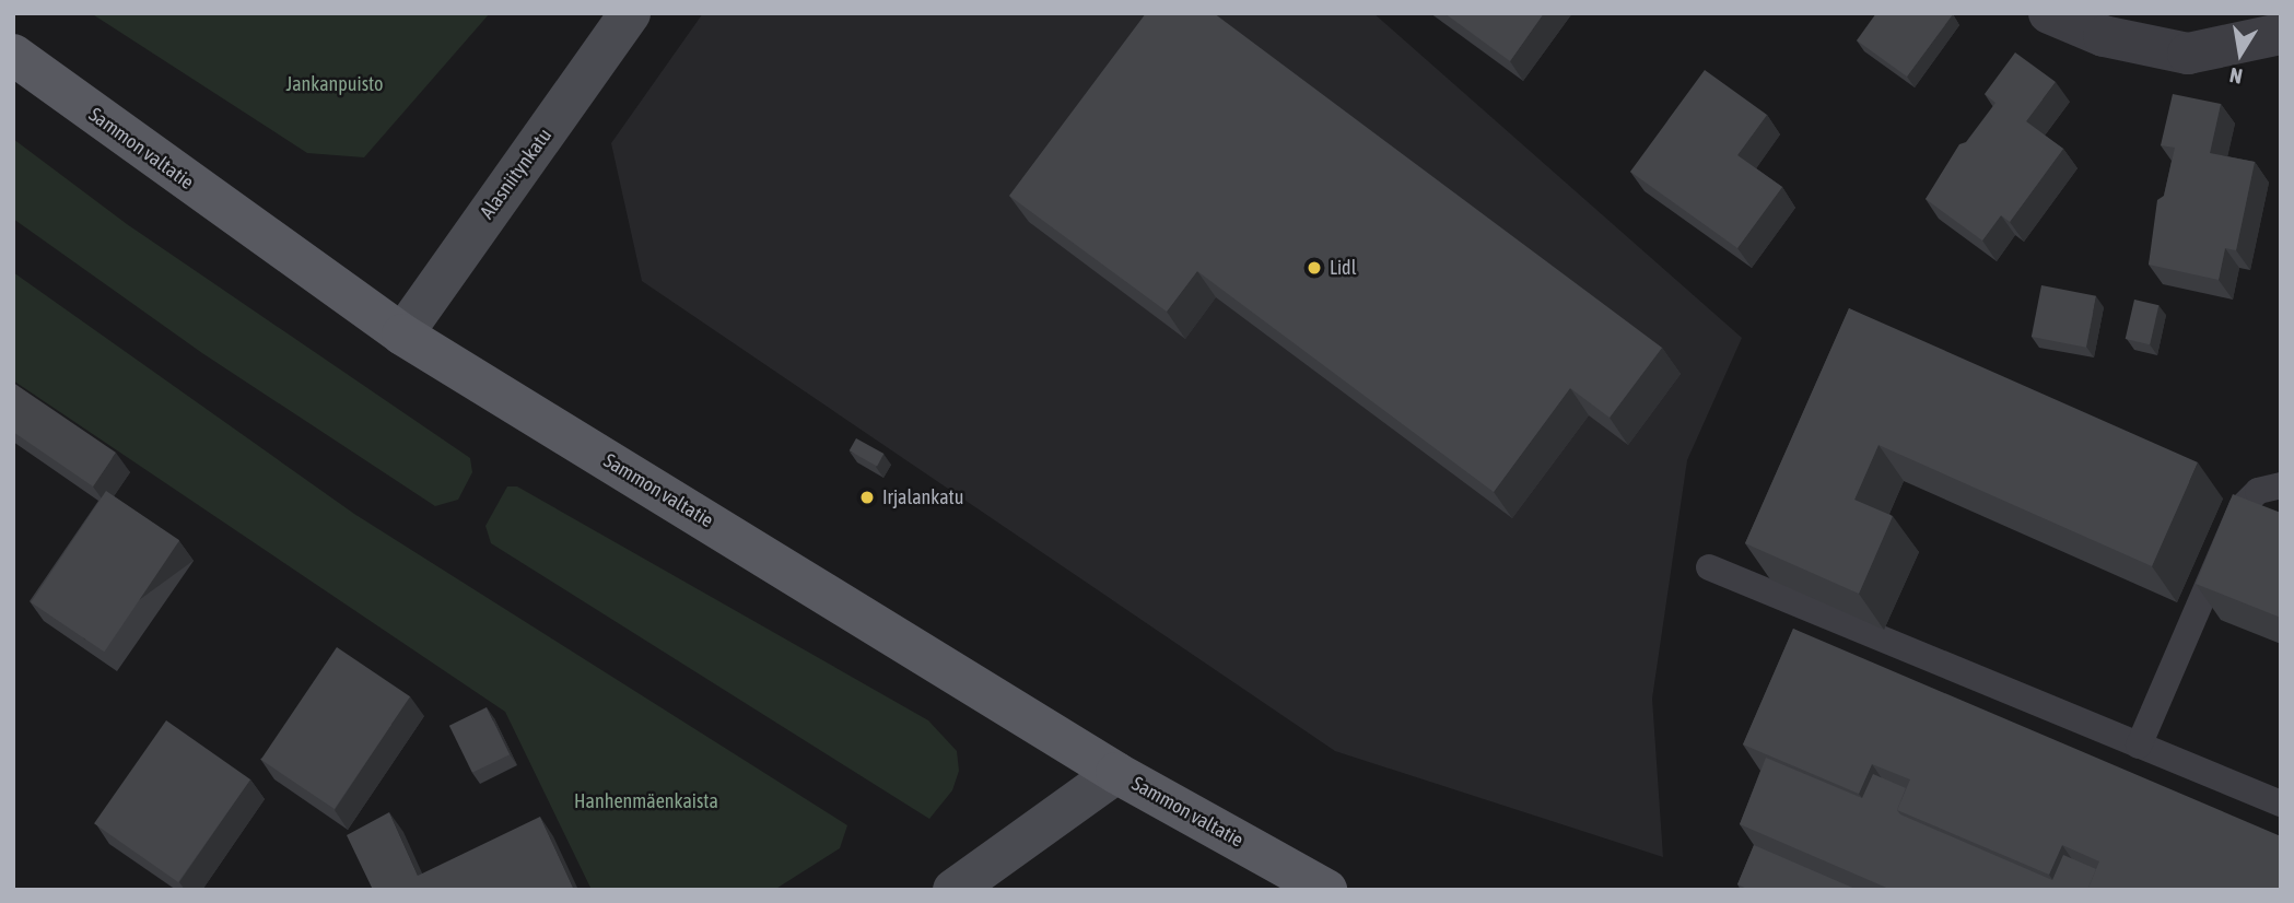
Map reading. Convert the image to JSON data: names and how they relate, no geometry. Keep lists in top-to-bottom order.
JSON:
{
  "streets": {
    "main road": ["Sammon valtatie"],
    "street": ["Alasniitynkatu"]
  },
  "crossings": [
    ["Sammon valtatie", "Alasniitynkatu"]
  ],
  "parks": ["Jankanpuisto", "Hanhenmäenkaista"],
  "places": ["Lidl", "Irjalankatu"],
  "north": "bottom"
}
